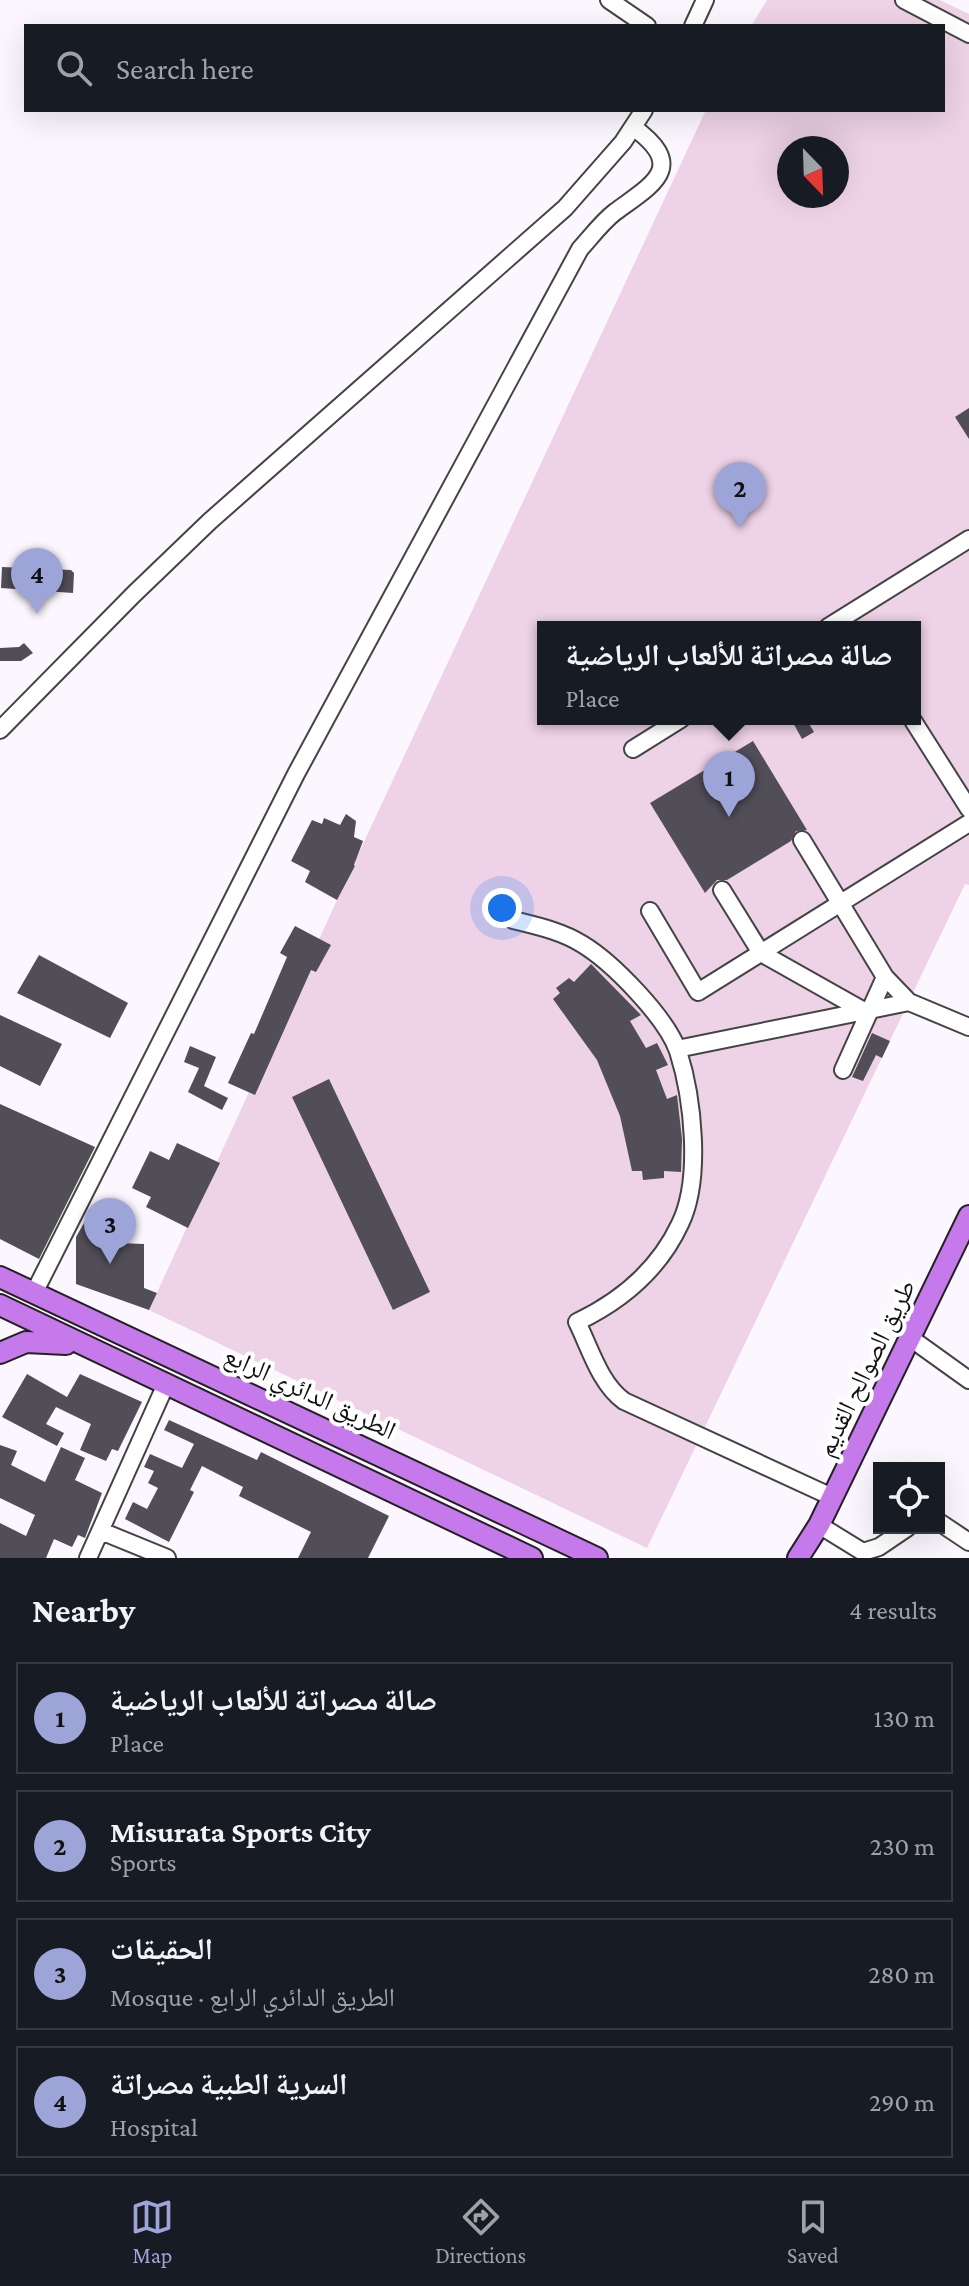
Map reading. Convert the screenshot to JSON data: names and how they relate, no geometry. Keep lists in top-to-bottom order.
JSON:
{
  "streets": {
    "main road": ["طريق الصوالح القديم", "الطريق الدائري الرابع"]
  },
  "north": "bottom right",
  "page": {
    "search": "Search here",
    "pins": [
      "2",
      "4",
      "1",
      "3"
    ],
    "popup": ["صالة مصراتة للألعاب الرياضية", "Place"],
    "heading": ["Nearby", "4 results"],
    "list": [
      {
        "mark": "1",
        "name": "صالة مصراتة للألعاب الرياضية",
        "note": "Place",
        "value": "130 m"
      },
      {
        "mark": "2",
        "name": "Misurata Sports City",
        "note": "Sports",
        "value": "230 m"
      },
      {
        "mark": "3",
        "name": "الحقيقات",
        "note": "Mosque · الطريق الدائري الرابع",
        "value": "280 m"
      },
      {
        "mark": "4",
        "name": "السرية الطبية مصراتة",
        "note": "Hospital",
        "value": "290 m"
      }
    ],
    "nav": ["Map", "Directions", "Saved"]
  }
}
